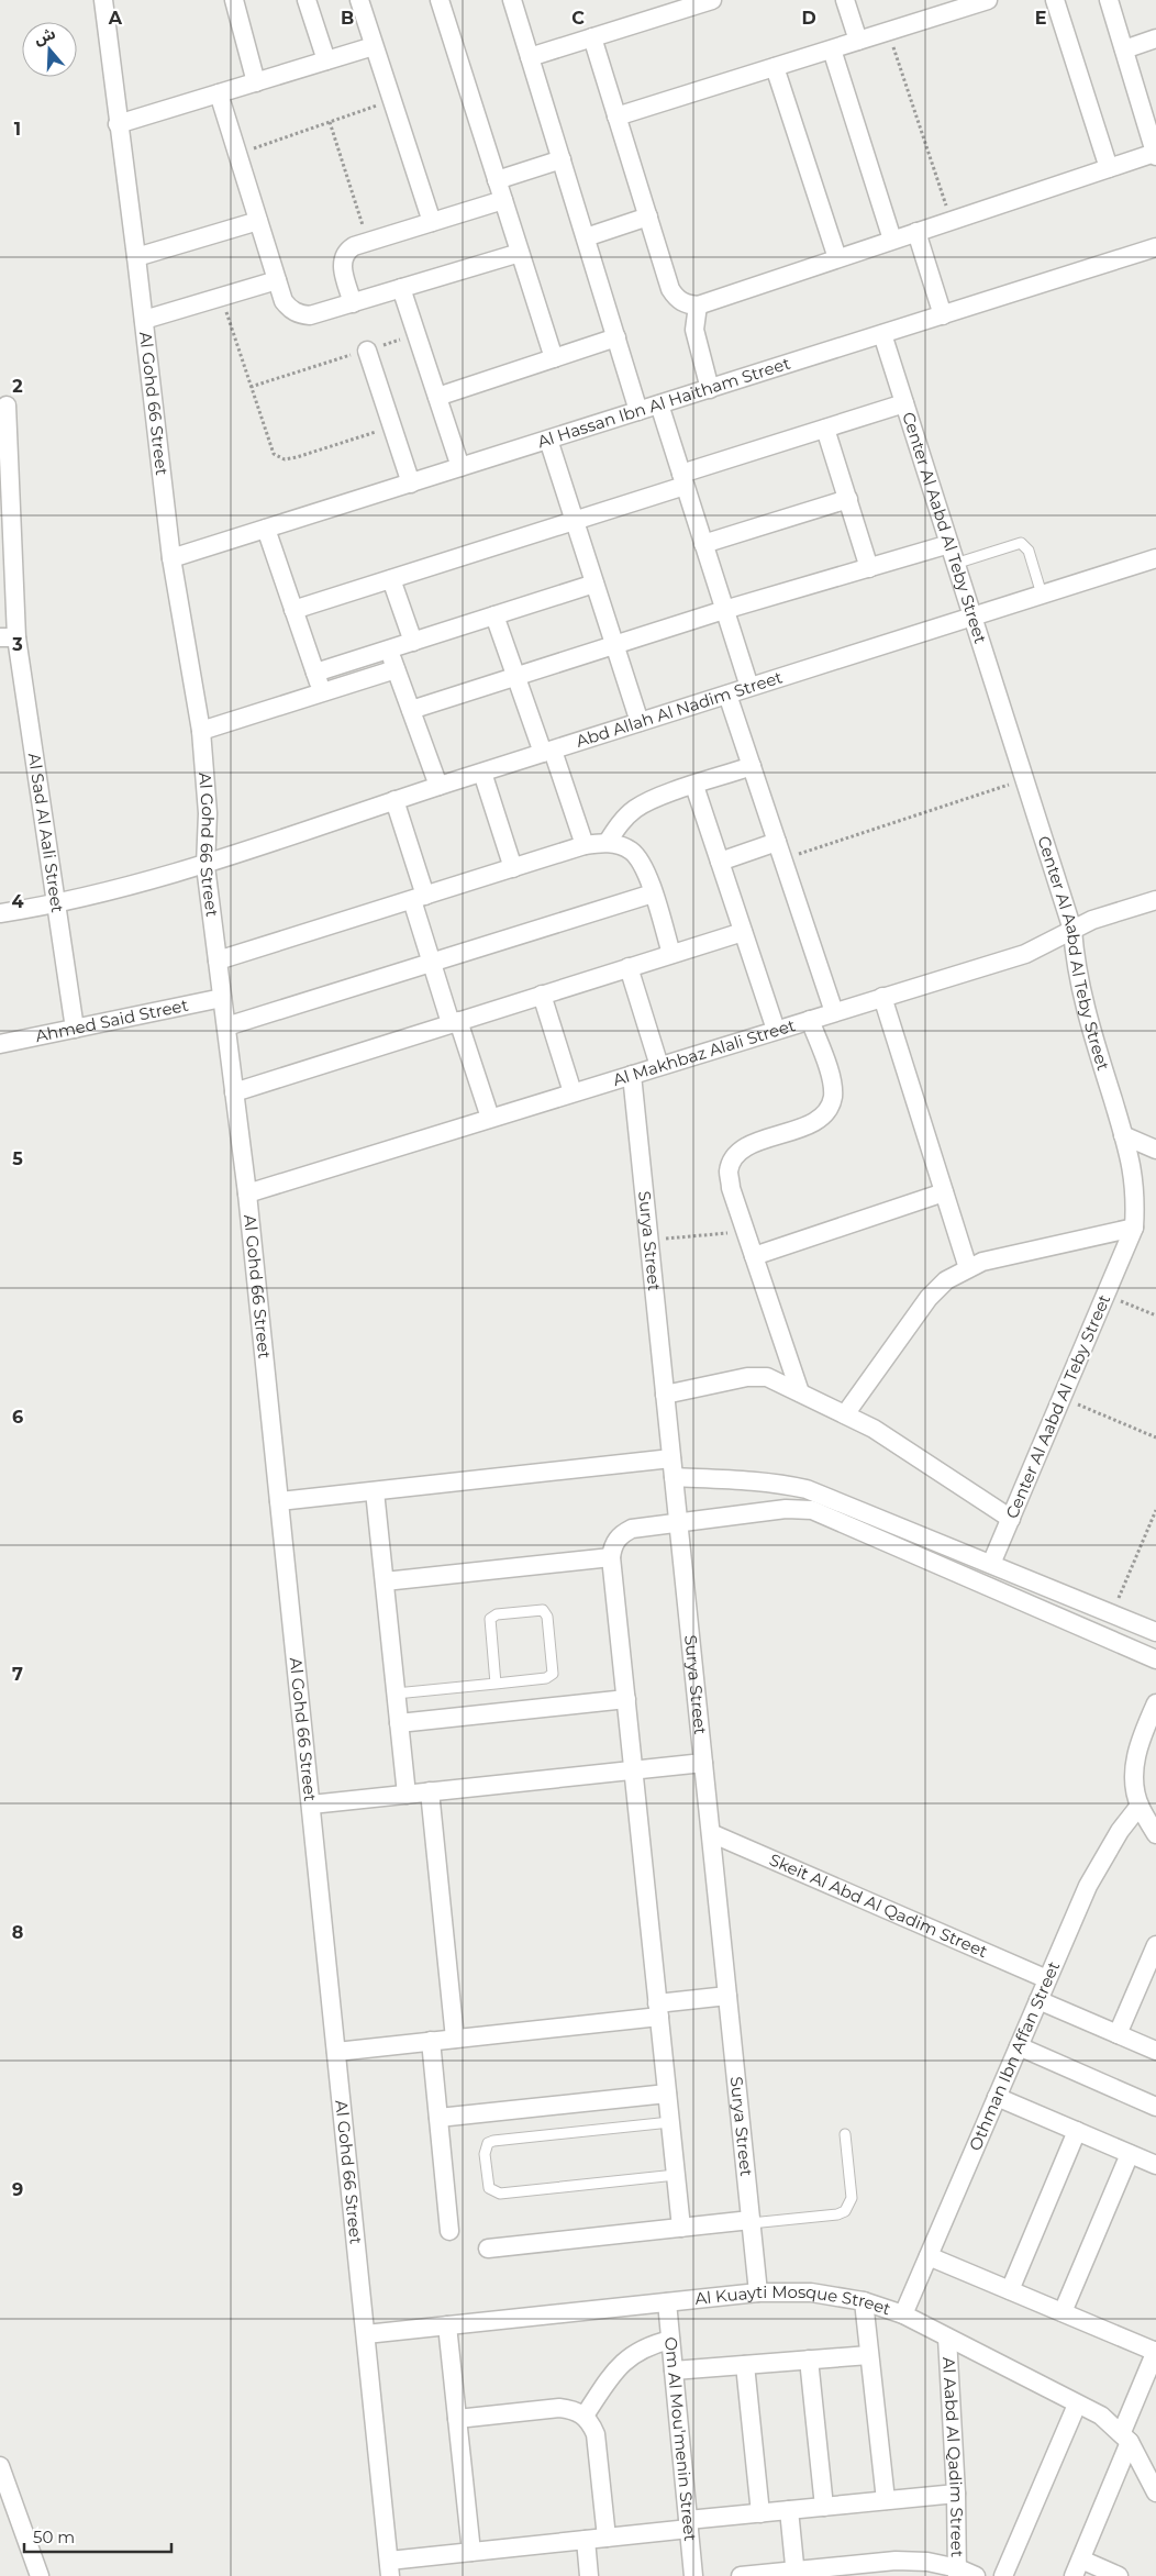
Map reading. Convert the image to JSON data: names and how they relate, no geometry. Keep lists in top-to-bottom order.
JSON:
{
  "streets": {
    "street": [
      "Al Gohd 66 Street",
      "Al Hassan Ibn Al Haitham Street",
      "Center Al Aabd Al Teby Street",
      "Abd Allah Al Nadim Street",
      "Al Sad Al Aali Street",
      "Ahmed Said Street",
      "Al Makhbaz Alali Street",
      "Surya Street",
      "Skeit Al Abd Al Qadim Street",
      "Othman Ibn Affan Street",
      "Al Kuayti Mosque Street",
      "Om Al Mou'menin Street",
      "Al Aabd Al Qadim Street"
    ]
  },
  "crossings": [
    ["Al Gohd 66 Street", "Al Hassan Ibn Al Haitham Street"],
    ["Al Gohd 66 Street", "Abd Allah Al Nadim Street"],
    ["Al Gohd 66 Street", "Ahmed Said Street"],
    ["Al Gohd 66 Street", "Al Makhbaz Alali Street"],
    ["Al Gohd 66 Street", "Al Kuayti Mosque Street"],
    ["Al Hassan Ibn Al Haitham Street", "Center Al Aabd Al Teby Street"],
    ["Center Al Aabd Al Teby Street", "Abd Allah Al Nadim Street"],
    ["Center Al Aabd Al Teby Street", "Al Makhbaz Alali Street"],
    ["Abd Allah Al Nadim Street", "Al Sad Al Aali Street"],
    ["Al Sad Al Aali Street", "Ahmed Said Street"],
    ["Al Makhbaz Alali Street", "Surya Street"],
    ["Surya Street", "Skeit Al Abd Al Qadim Street"],
    ["Surya Street", "Al Kuayti Mosque Street"],
    ["Skeit Al Abd Al Qadim Street", "Othman Ibn Affan Street"],
    ["Othman Ibn Affan Street", "Al Kuayti Mosque Street"],
    ["Al Kuayti Mosque Street", "Om Al Mou'menin Street"],
    ["Al Kuayti Mosque Street", "Al Aabd Al Qadim Street"]
  ],
  "scale_bar": "50 m",
  "north": "top",
  "grid": {
    "columns": [
      "A",
      "B",
      "C",
      "D",
      "E"
    ],
    "rows": [
      "1",
      "2",
      "3",
      "4",
      "5",
      "6",
      "7",
      "8",
      "9"
    ]
  }
}
